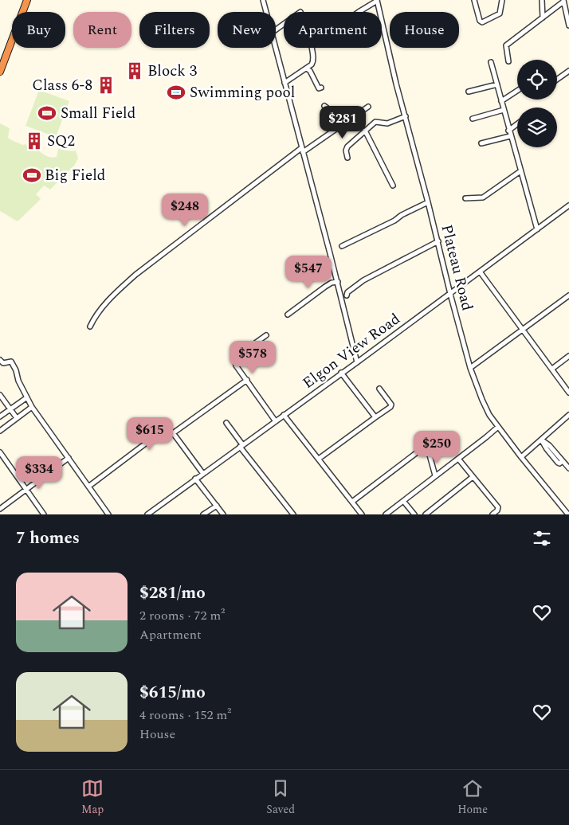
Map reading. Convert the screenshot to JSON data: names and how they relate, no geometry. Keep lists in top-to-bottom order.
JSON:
{
  "streets": {
    "street": ["Plateau Road", "Elgon View Road"]
  },
  "crossings": [
    ["Plateau Road", "Elgon View Road"]
  ],
  "places": {
    "building": ["Block 3", "Class 6-8", "SQ2"],
    "sports": ["Swimming pool", "Small Field", "Big Field"]
  },
  "page": {
    "chip": [
      "Buy",
      "Rent",
      "Filters",
      "New",
      "Apartment",
      "House"
    ],
    "price": [
      "$281",
      "$248",
      "$547",
      "$578",
      "$615",
      "$250",
      "$334"
    ],
    "heading": "7 homes",
    "list": [
      {
        "name": "$281/mo",
        "note": "2 rooms · 72 m² · Apartment"
      },
      {
        "name": "$615/mo",
        "note": "4 rooms · 152 m² · House"
      }
    ],
    "tabs": ["Map", "Saved", "Home"]
  }
}
